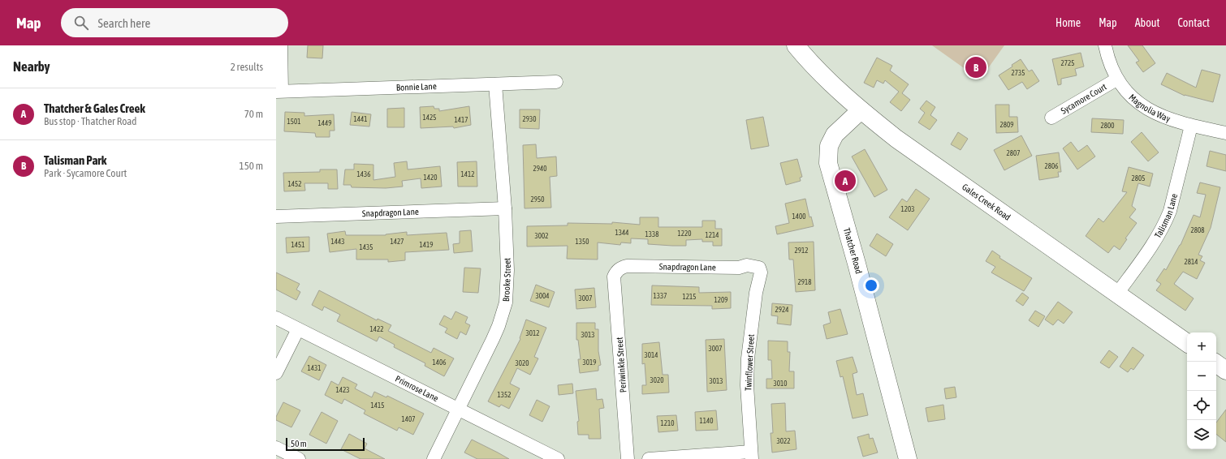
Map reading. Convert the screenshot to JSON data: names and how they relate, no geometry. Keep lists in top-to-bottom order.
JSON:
{
  "streets": {
    "main road": ["Gales Creek Road", "Thatcher Road"],
    "street": [
      "Bonnie Lane",
      "Sycamore Court",
      "Magnolia Way",
      "Snapdragon Lane",
      "Talisman Lane",
      "Brooke Street",
      "Twinflower Street",
      "Periwinkle Street",
      "Primrose Lane"
    ]
  },
  "crossings": [
    ["Bonnie Lane", "Brooke Street"],
    ["Sycamore Court", "Magnolia Way"],
    ["Magnolia Way", "Talisman Lane"],
    ["Gales Creek Road", "Talisman Lane"],
    ["Gales Creek Road", "Thatcher Road"],
    ["Snapdragon Lane", "Brooke Street"],
    ["Snapdragon Lane", "Twinflower Street"],
    ["Snapdragon Lane", "Periwinkle Street"],
    ["Brooke Street", "Primrose Lane"]
  ],
  "house_numbers": [
    "2725",
    "2735",
    "1425",
    "1441",
    "2930",
    "1417",
    "1501",
    "1449",
    "2809",
    "2800",
    "2807",
    "2806",
    "2940",
    "1436",
    "1412",
    "1420",
    "2805",
    "1452",
    "2950",
    "1203",
    "1400",
    "2808",
    "1344",
    "1220",
    "1338",
    "1214",
    "3002",
    "1443",
    "1427",
    "1350",
    "1451",
    "1419",
    "1435",
    "2912",
    "2814",
    "2918",
    "3004",
    "1337",
    "1215",
    "3007",
    "1209",
    "2924",
    "1422",
    "3012",
    "3013",
    "3007",
    "3014",
    "1406",
    "3019",
    "3020",
    "1431",
    "3020",
    "3013",
    "3010",
    "1423",
    "1352",
    "1415",
    "1407",
    "1140",
    "1210",
    "3022"
  ],
  "scale_bar": "50 m",
  "page": {
    "header": "Map",
    "search": "Search here",
    "nav": [
      "Home",
      "Map",
      "About",
      "Contact"
    ],
    "heading": ["Nearby", "2 results"],
    "pins": ["B", "A"],
    "list": [
      {
        "mark": "A",
        "name": "Thatcher & Gales Creek",
        "note": "Bus stop · Thatcher Road",
        "value": "70 m"
      },
      {
        "mark": "B",
        "name": "Talisman Park",
        "note": "Park · Sycamore Court",
        "value": "150 m"
      }
    ],
    "map_buttons": ["+", "−"],
    "scale": "50 m"
  }
}
